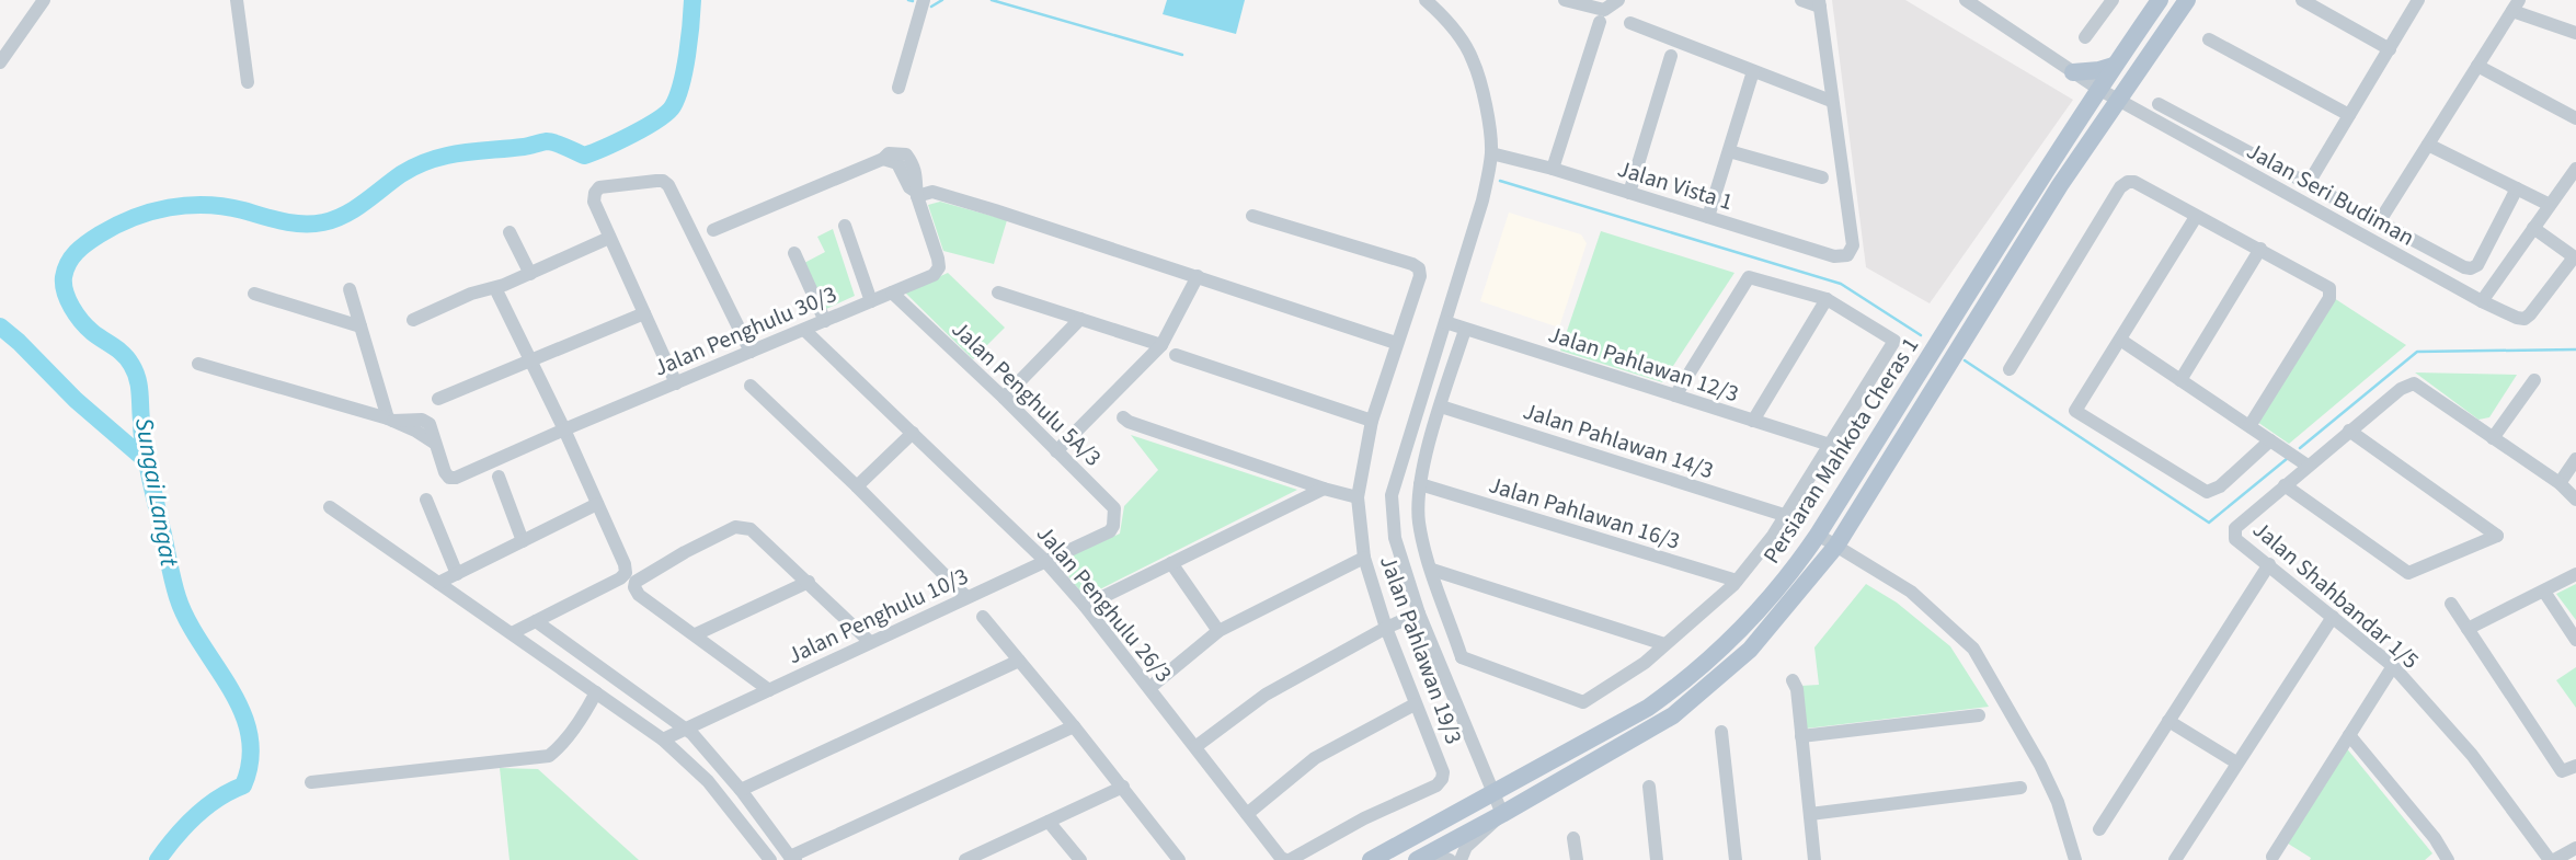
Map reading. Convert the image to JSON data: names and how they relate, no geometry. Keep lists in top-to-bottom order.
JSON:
{
  "streets": {
    "main road": ["Persiaran Mahkota Cheras 1"],
    "street": [
      "Jalan Vista 1",
      "Jalan Seri Budiman",
      "Jalan Penghulu 30/3",
      "Jalan Pahlawan 12/3",
      "Jalan Penghulu 5A/3",
      "Jalan Pahlawan 14/3",
      "Jalan Pahlawan 16/3",
      "Jalan Shahbandar 1/5",
      "Jalan Penghulu 26/3",
      "Jalan Penghulu 10/3",
      "Jalan Pahlawan 19/3"
    ]
  },
  "crossings": [
    ["Jalan Seri Budiman", "Persiaran Mahkota Cheras 1"],
    ["Jalan Penghulu 30/3", "Jalan Penghulu 5A/3"],
    ["Jalan Penghulu 30/3", "Jalan Penghulu 26/3"],
    ["Jalan Penghulu 5A/3", "Jalan Penghulu 10/3"],
    ["Jalan Penghulu 26/3", "Jalan Penghulu 10/3"],
    ["Jalan Penghulu 26/3", "Jalan Pahlawan 19/3"]
  ],
  "water": ["Sungai Langat"]
}
